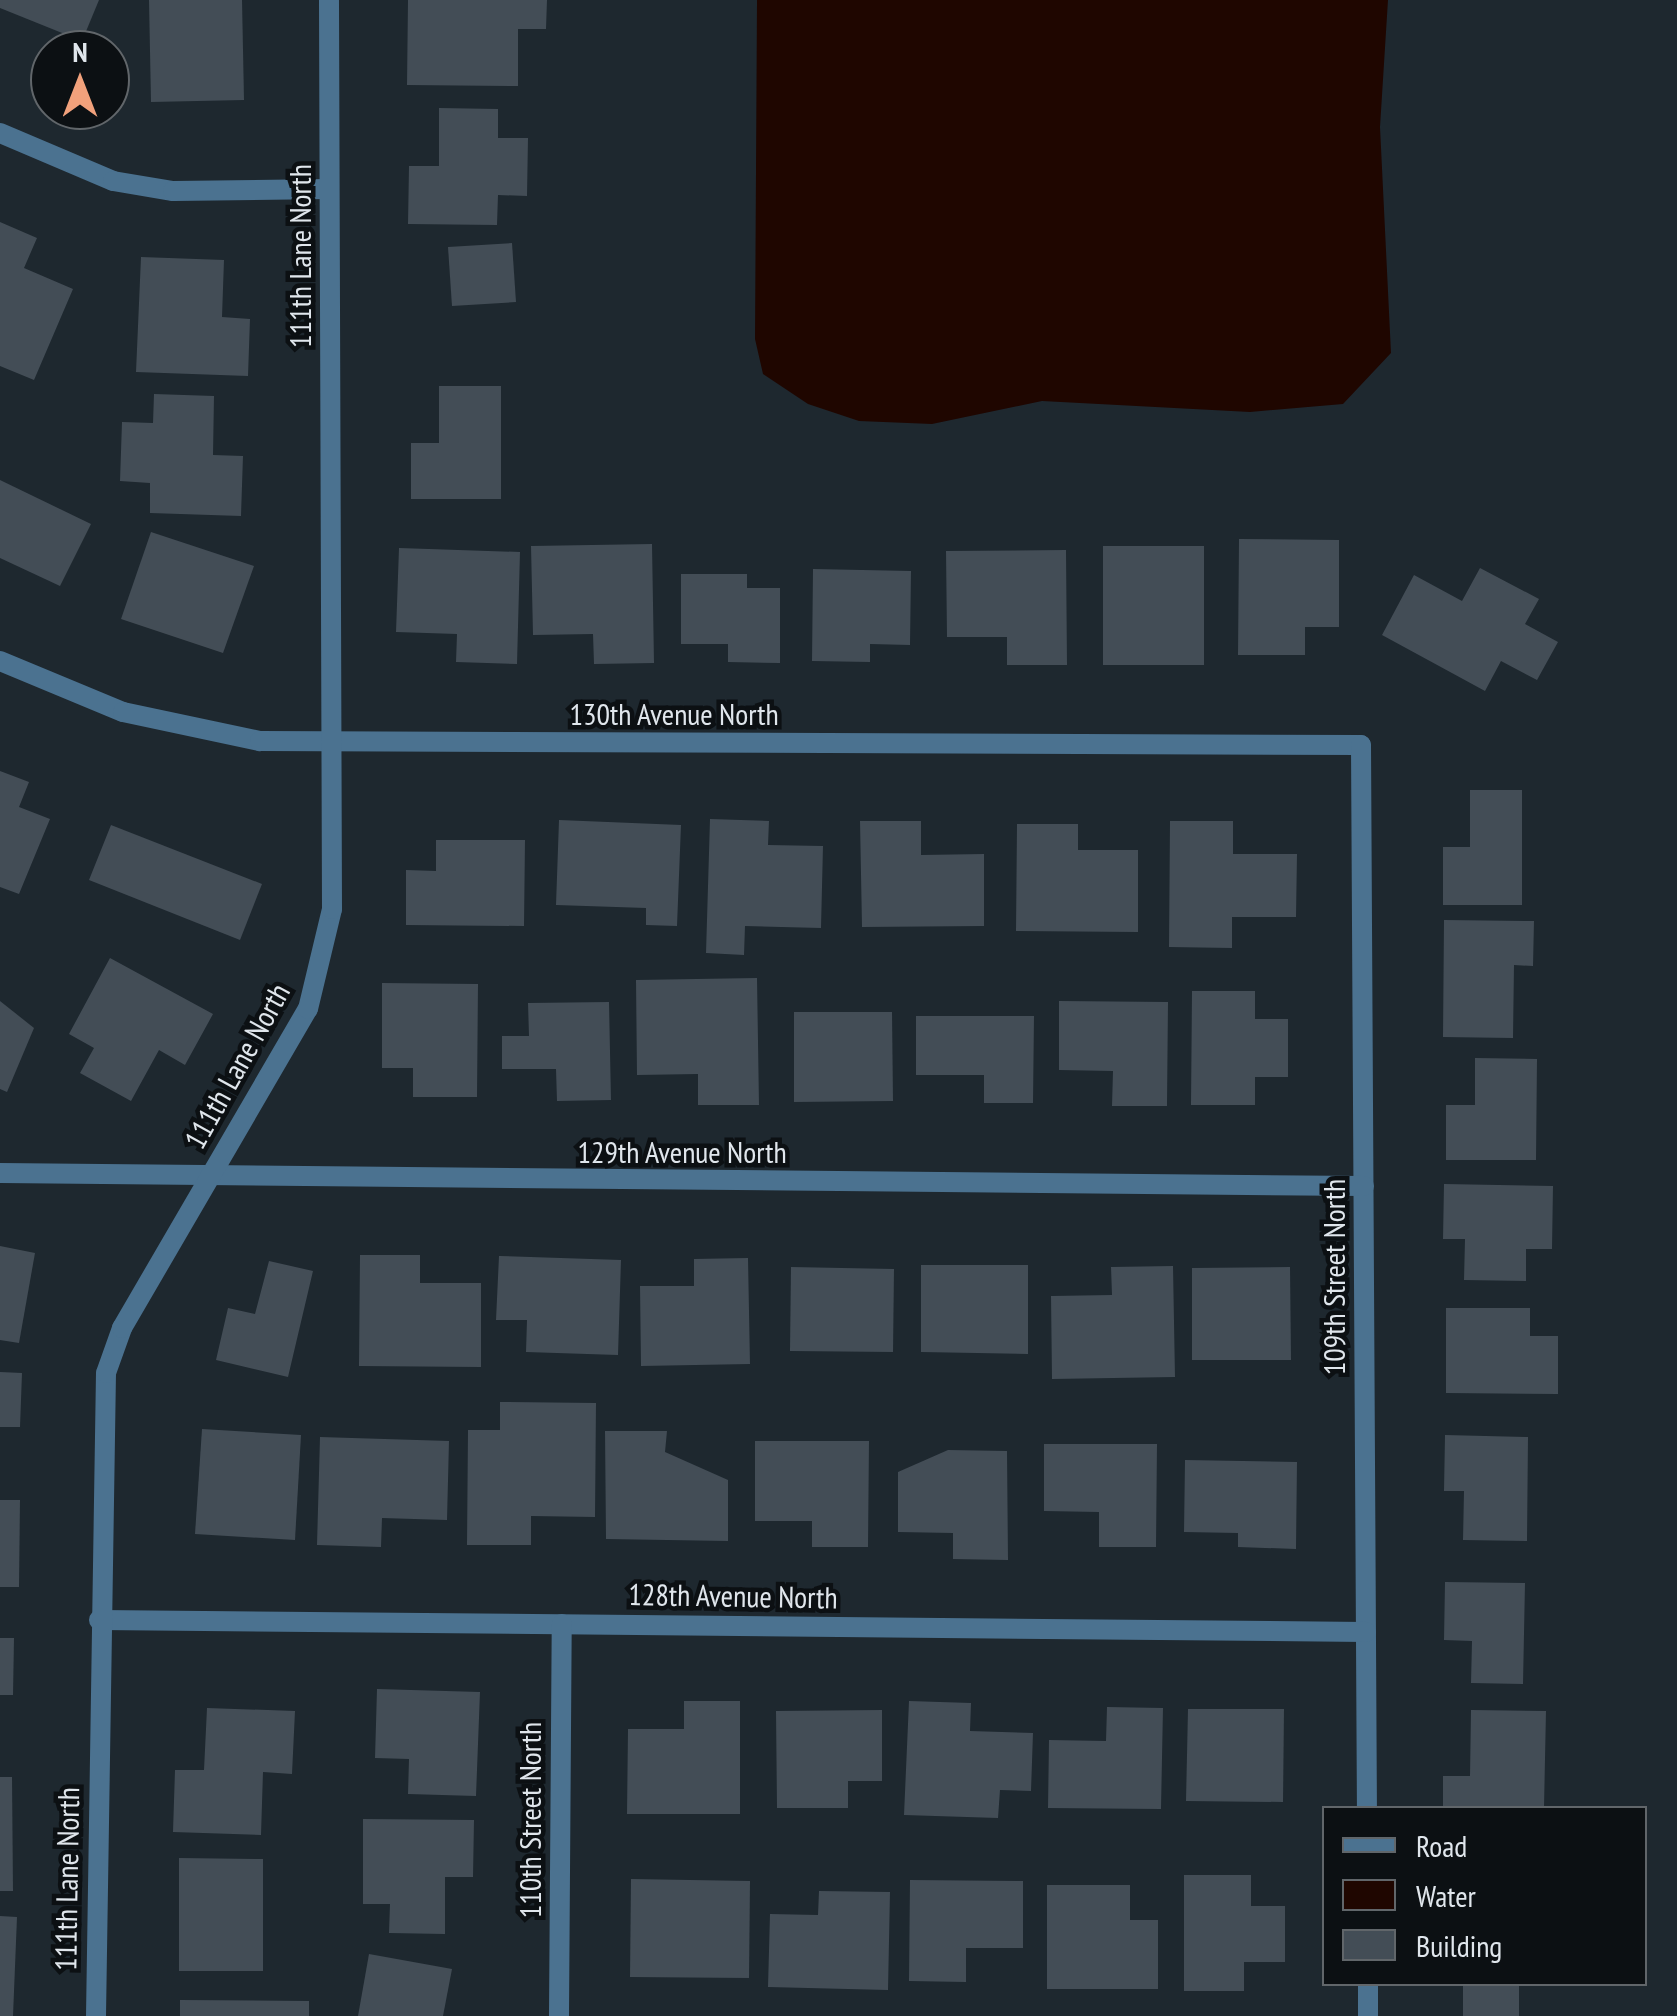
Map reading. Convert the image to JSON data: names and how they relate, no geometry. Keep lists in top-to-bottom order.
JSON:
{
  "streets": {
    "street": [
      "111th Lane North",
      "130th Avenue North",
      "129th Avenue North",
      "109th Street North",
      "128th Avenue North",
      "110th Street North"
    ]
  },
  "crossings": [
    ["111th Lane North", "130th Avenue North"],
    ["111th Lane North", "129th Avenue North"],
    ["111th Lane North", "128th Avenue North"],
    ["130th Avenue North", "109th Street North"],
    ["129th Avenue North", "109th Street North"],
    ["109th Street North", "128th Avenue North"],
    ["128th Avenue North", "110th Street North"]
  ],
  "legend": ["Road", "Water", "Building"],
  "north": "top"
}
